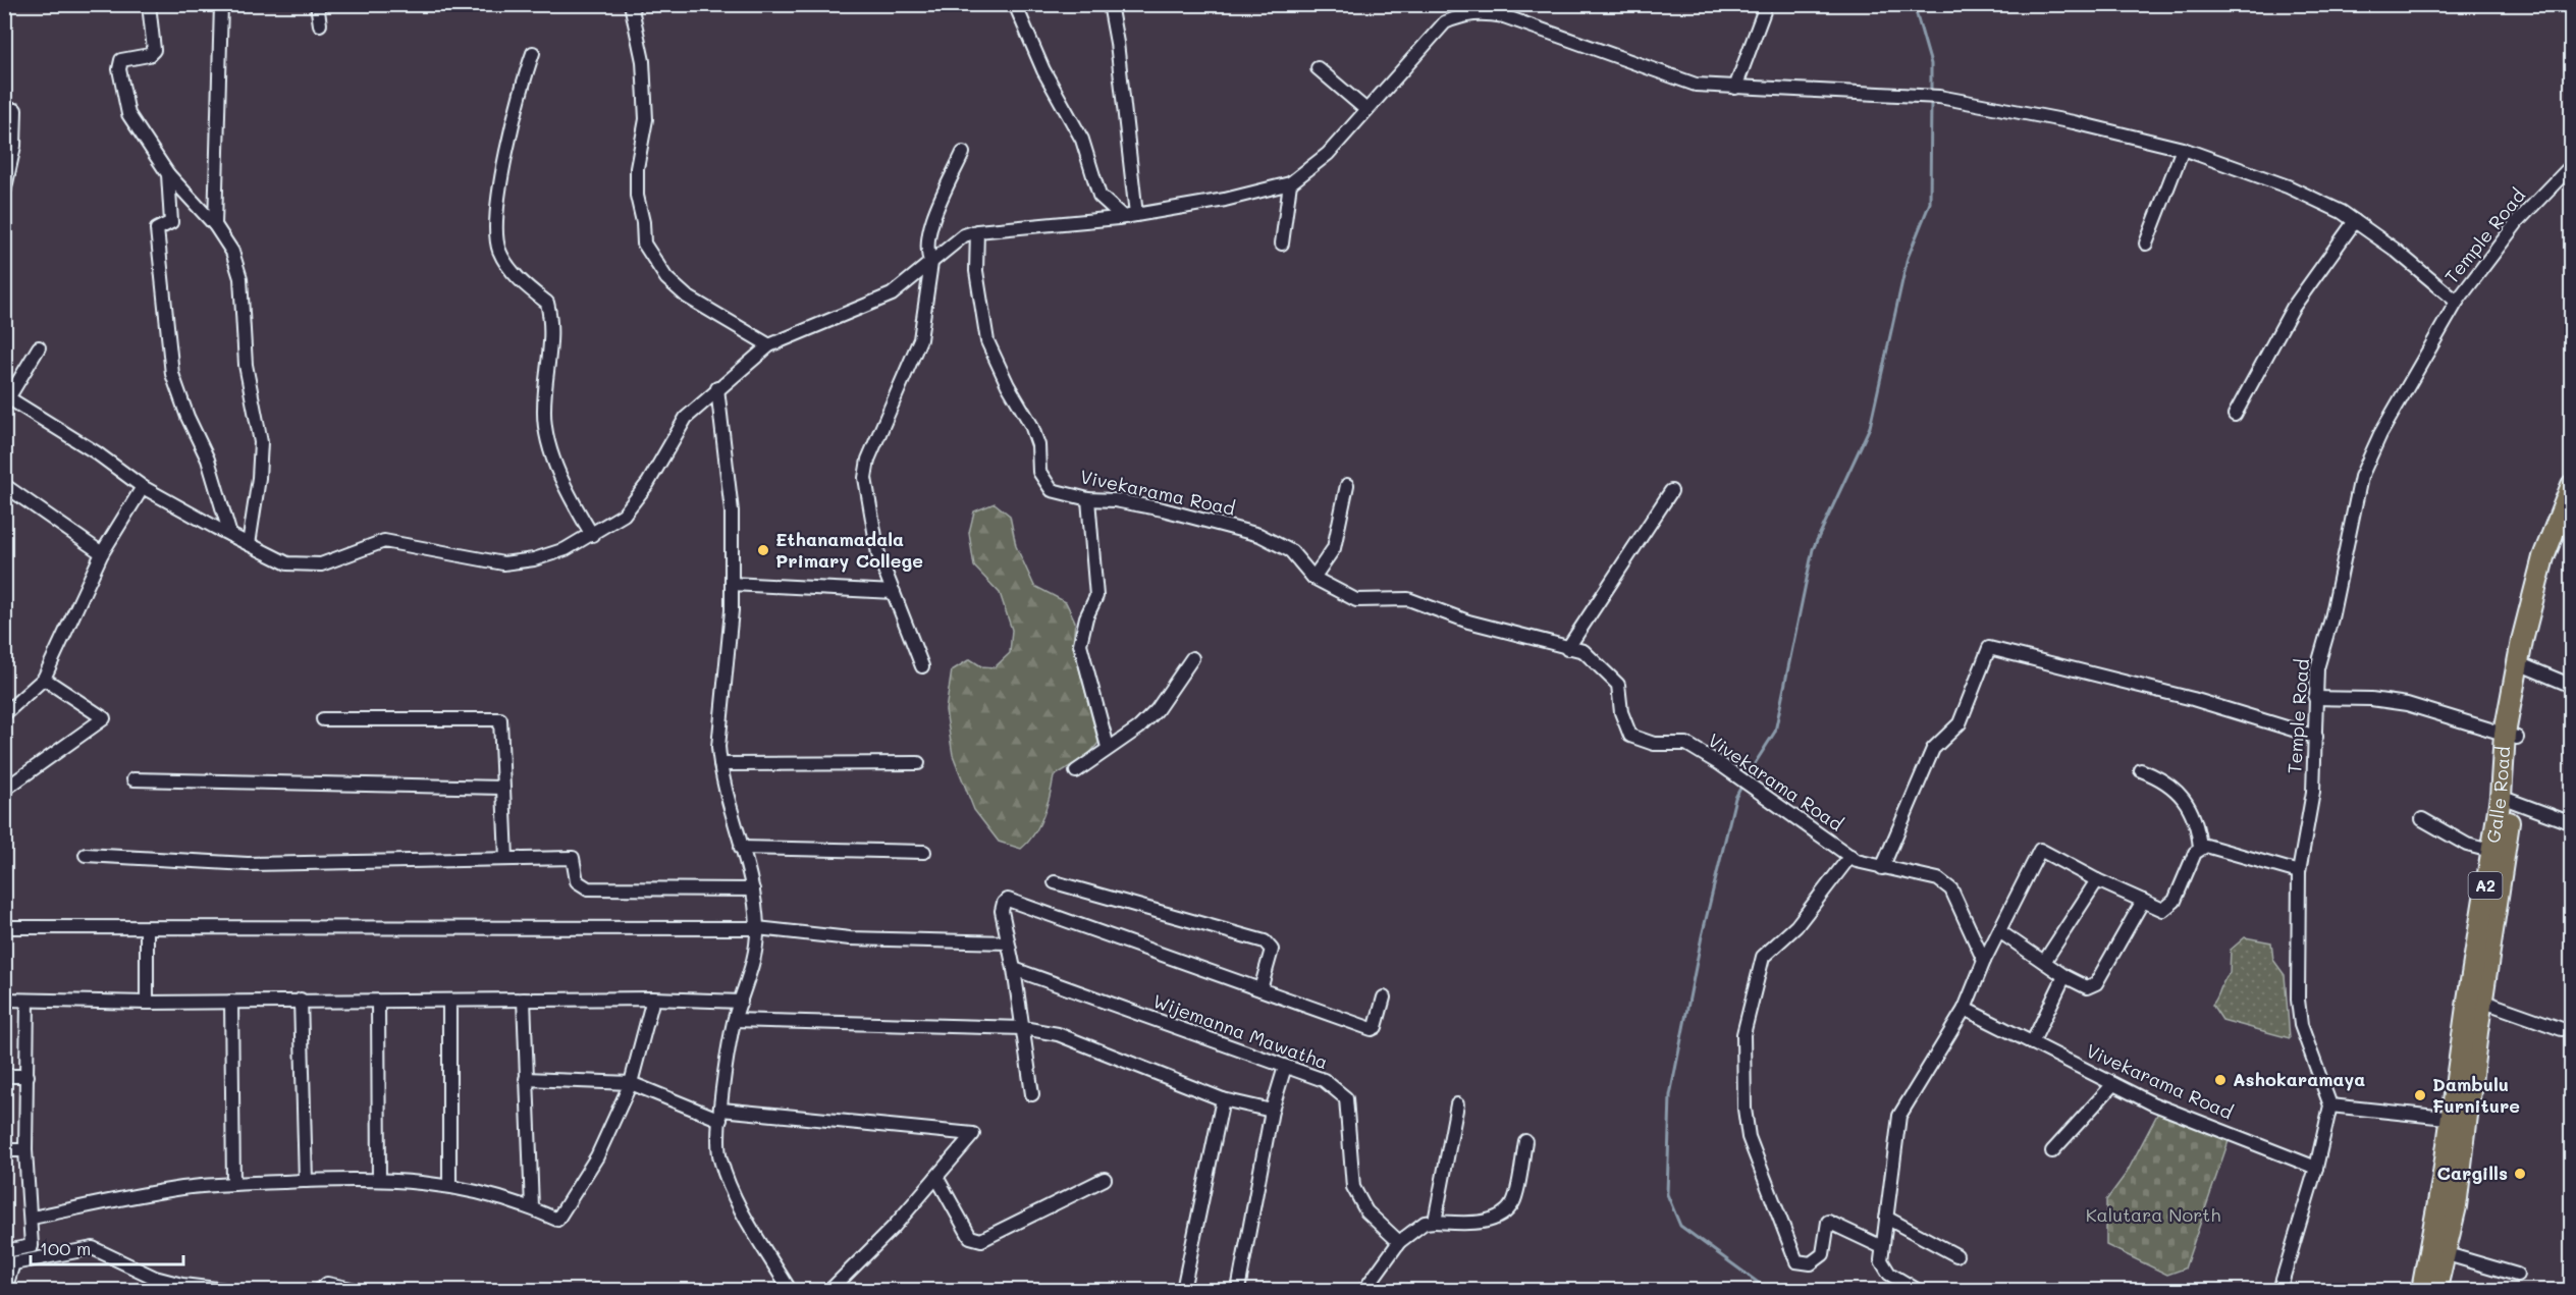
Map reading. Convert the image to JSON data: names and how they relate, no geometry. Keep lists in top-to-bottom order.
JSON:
{
  "streets": {
    "highway": ["Galle Road", "A2"],
    "street": ["Temple Road", "Vivekarama Road", "Wijemanna Mawatha"]
  },
  "parks": ["Kalutara North"],
  "places": [
    "Ethanamadala Primary College",
    "Ashokaramaya",
    "Dambulu Furniture",
    "Cargills"
  ],
  "scale_bar": "100 m"
}
